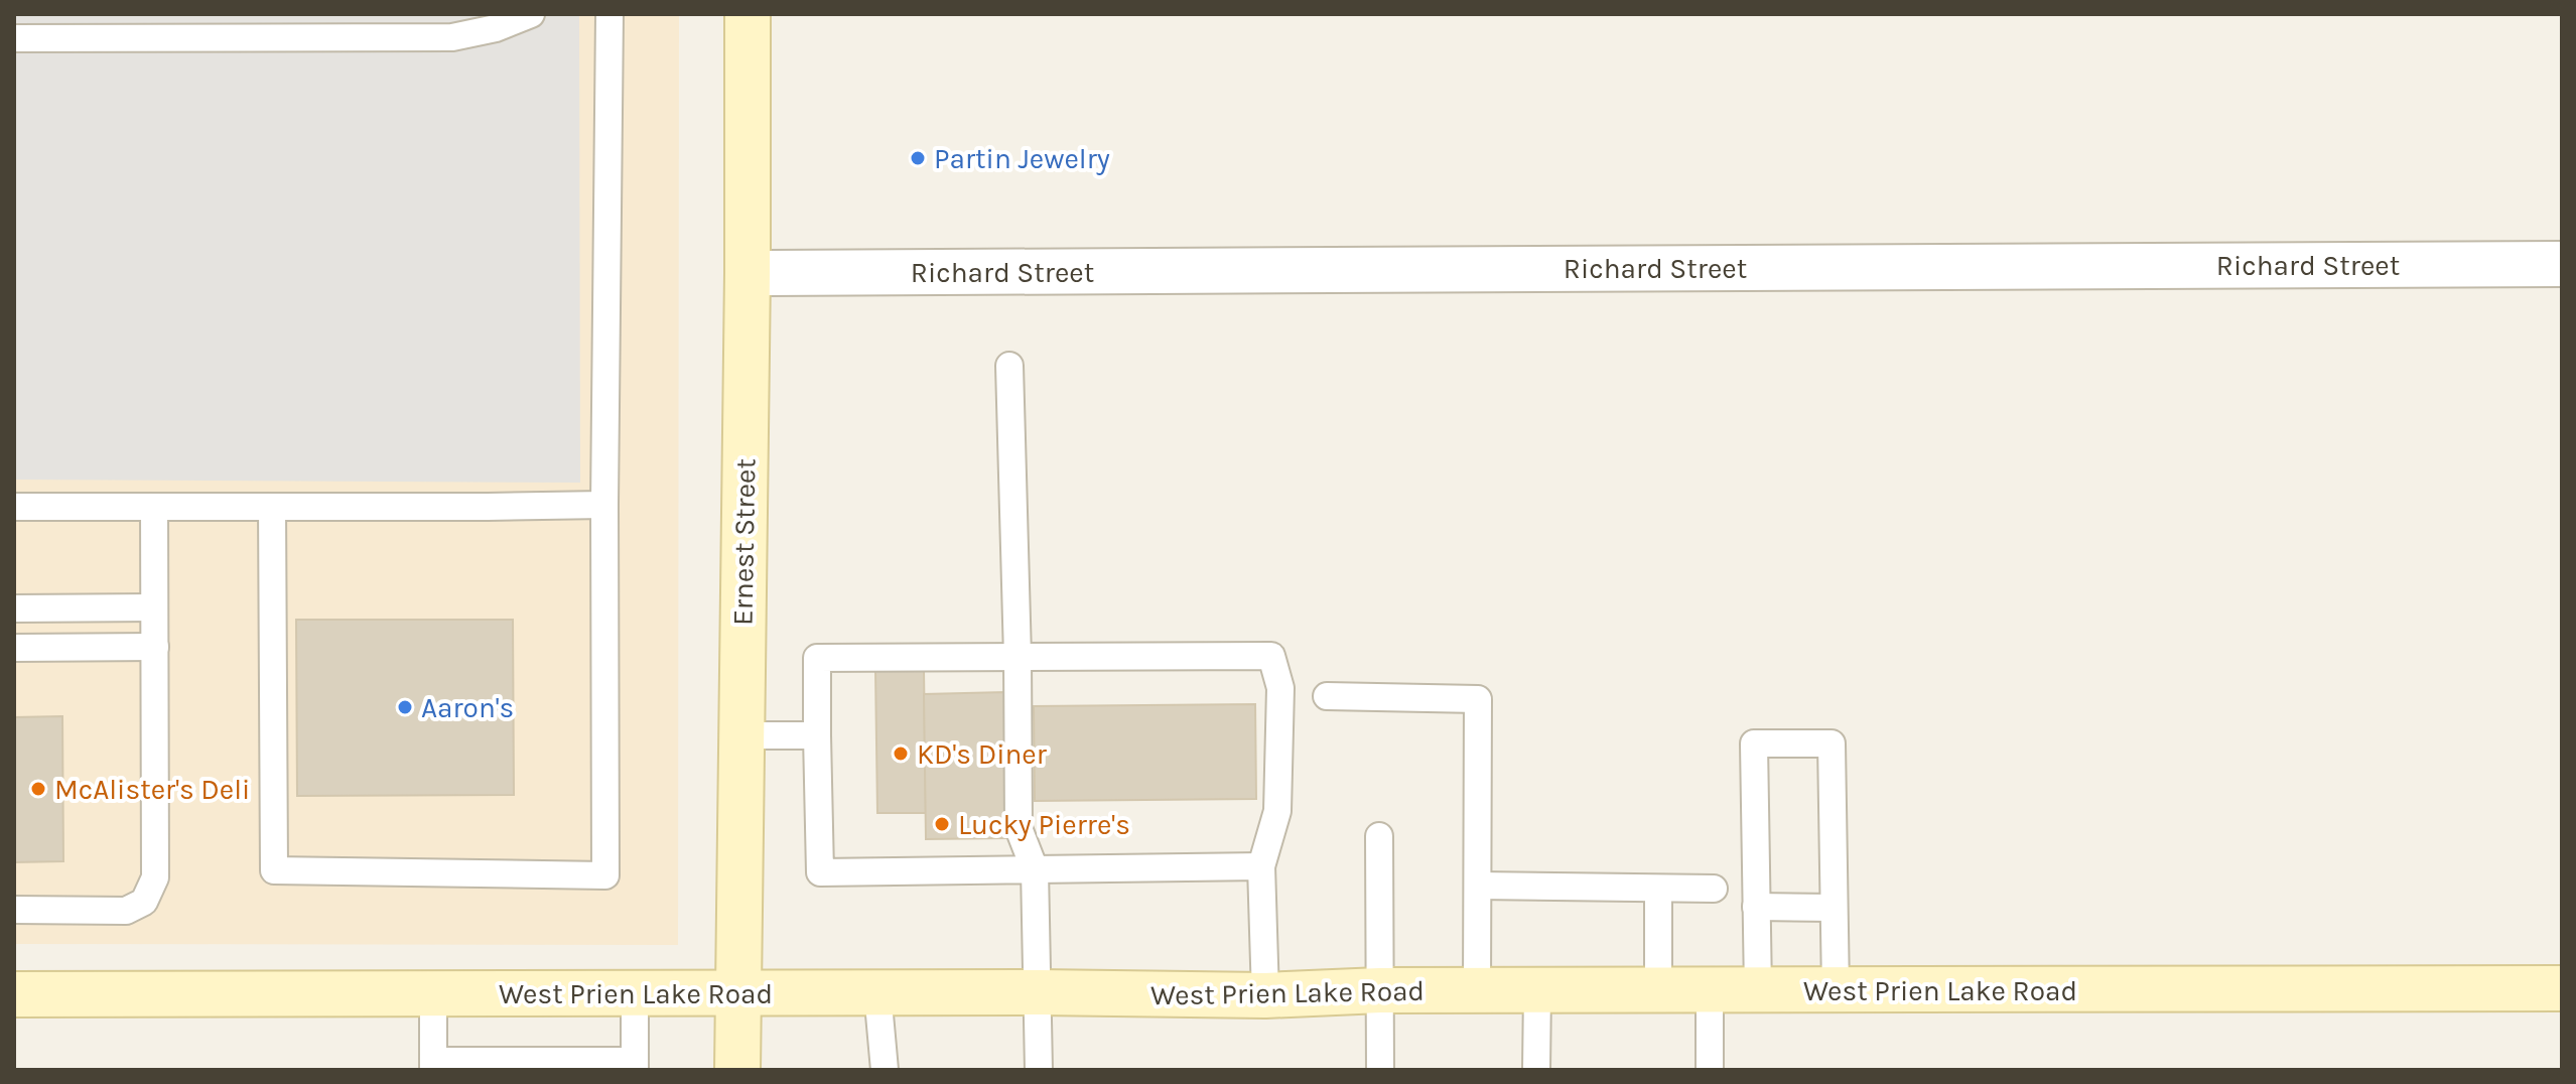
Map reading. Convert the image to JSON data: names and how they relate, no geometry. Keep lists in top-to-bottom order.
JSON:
{
  "streets": {
    "street": ["Richard Street", "Ernest Street", "West Prien Lake Road"]
  },
  "crossings": [
    ["Richard Street", "Ernest Street"],
    ["Ernest Street", "West Prien Lake Road"]
  ],
  "places": [
    "Partin Jewelry",
    "Aaron's",
    "KD's Diner",
    "McAlister's Deli",
    "Lucky Pierre's"
  ]
}
